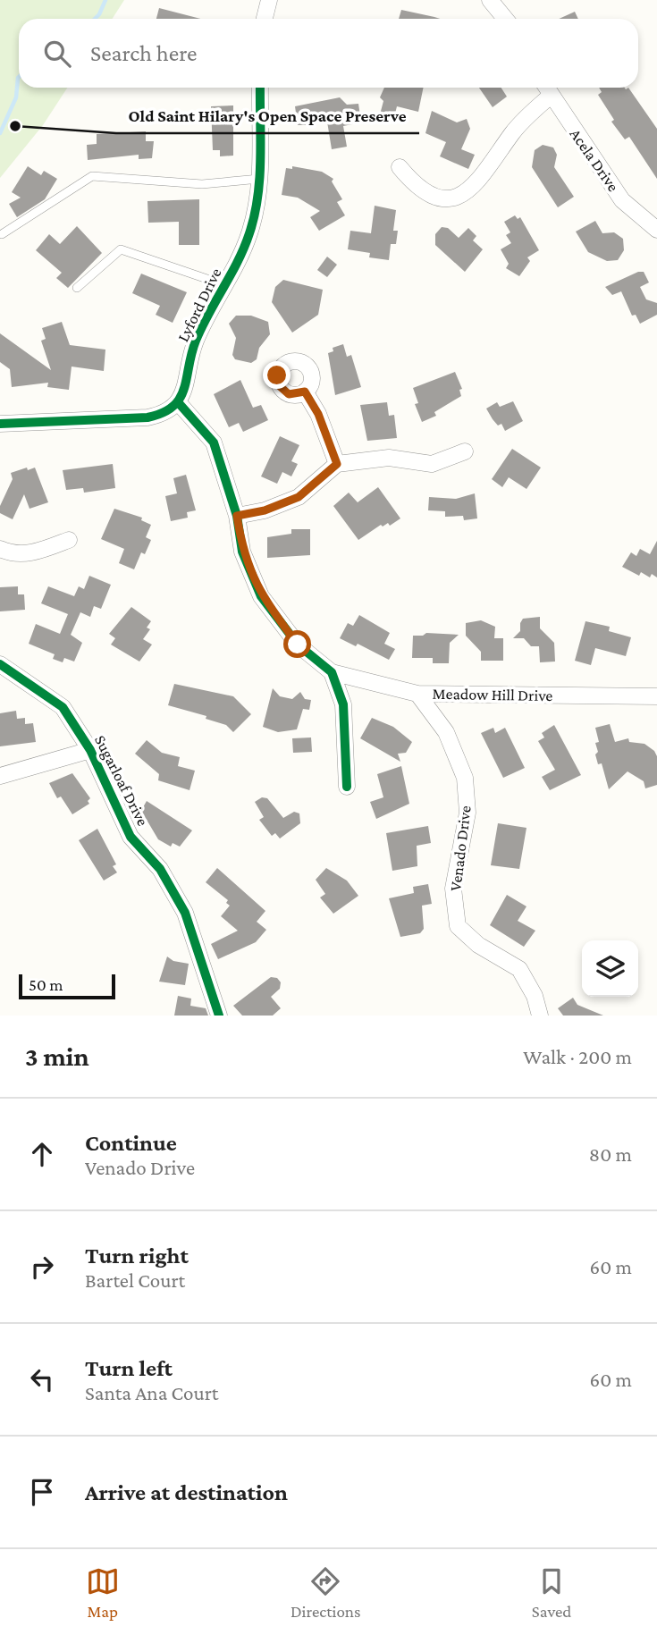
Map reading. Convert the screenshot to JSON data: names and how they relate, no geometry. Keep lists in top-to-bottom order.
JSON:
{
  "streets": {
    "street": [
      "Acela Drive",
      "Lyford Drive",
      "Meadow Hill Drive",
      "Sugarloaf Drive",
      "Venado Drive"
    ]
  },
  "crossings": [
    ["Meadow Hill Drive", "Venado Drive"]
  ],
  "places": ["Old Saint Hilary's Open Space Preserve"],
  "scale_bar": "50 m",
  "page": {
    "search": "Search here",
    "scale": "50 m",
    "heading": ["3 min", "Walk · 200 m"],
    "list": [
      ["Continue", "Venado Drive", "80 m"],
      ["Turn right", "Bartel Court", "60 m"],
      ["Turn left", "Santa Ana Court", "60 m"],
      "Arrive at destination"
    ],
    "nav": ["Map", "Directions", "Saved"]
  }
}
